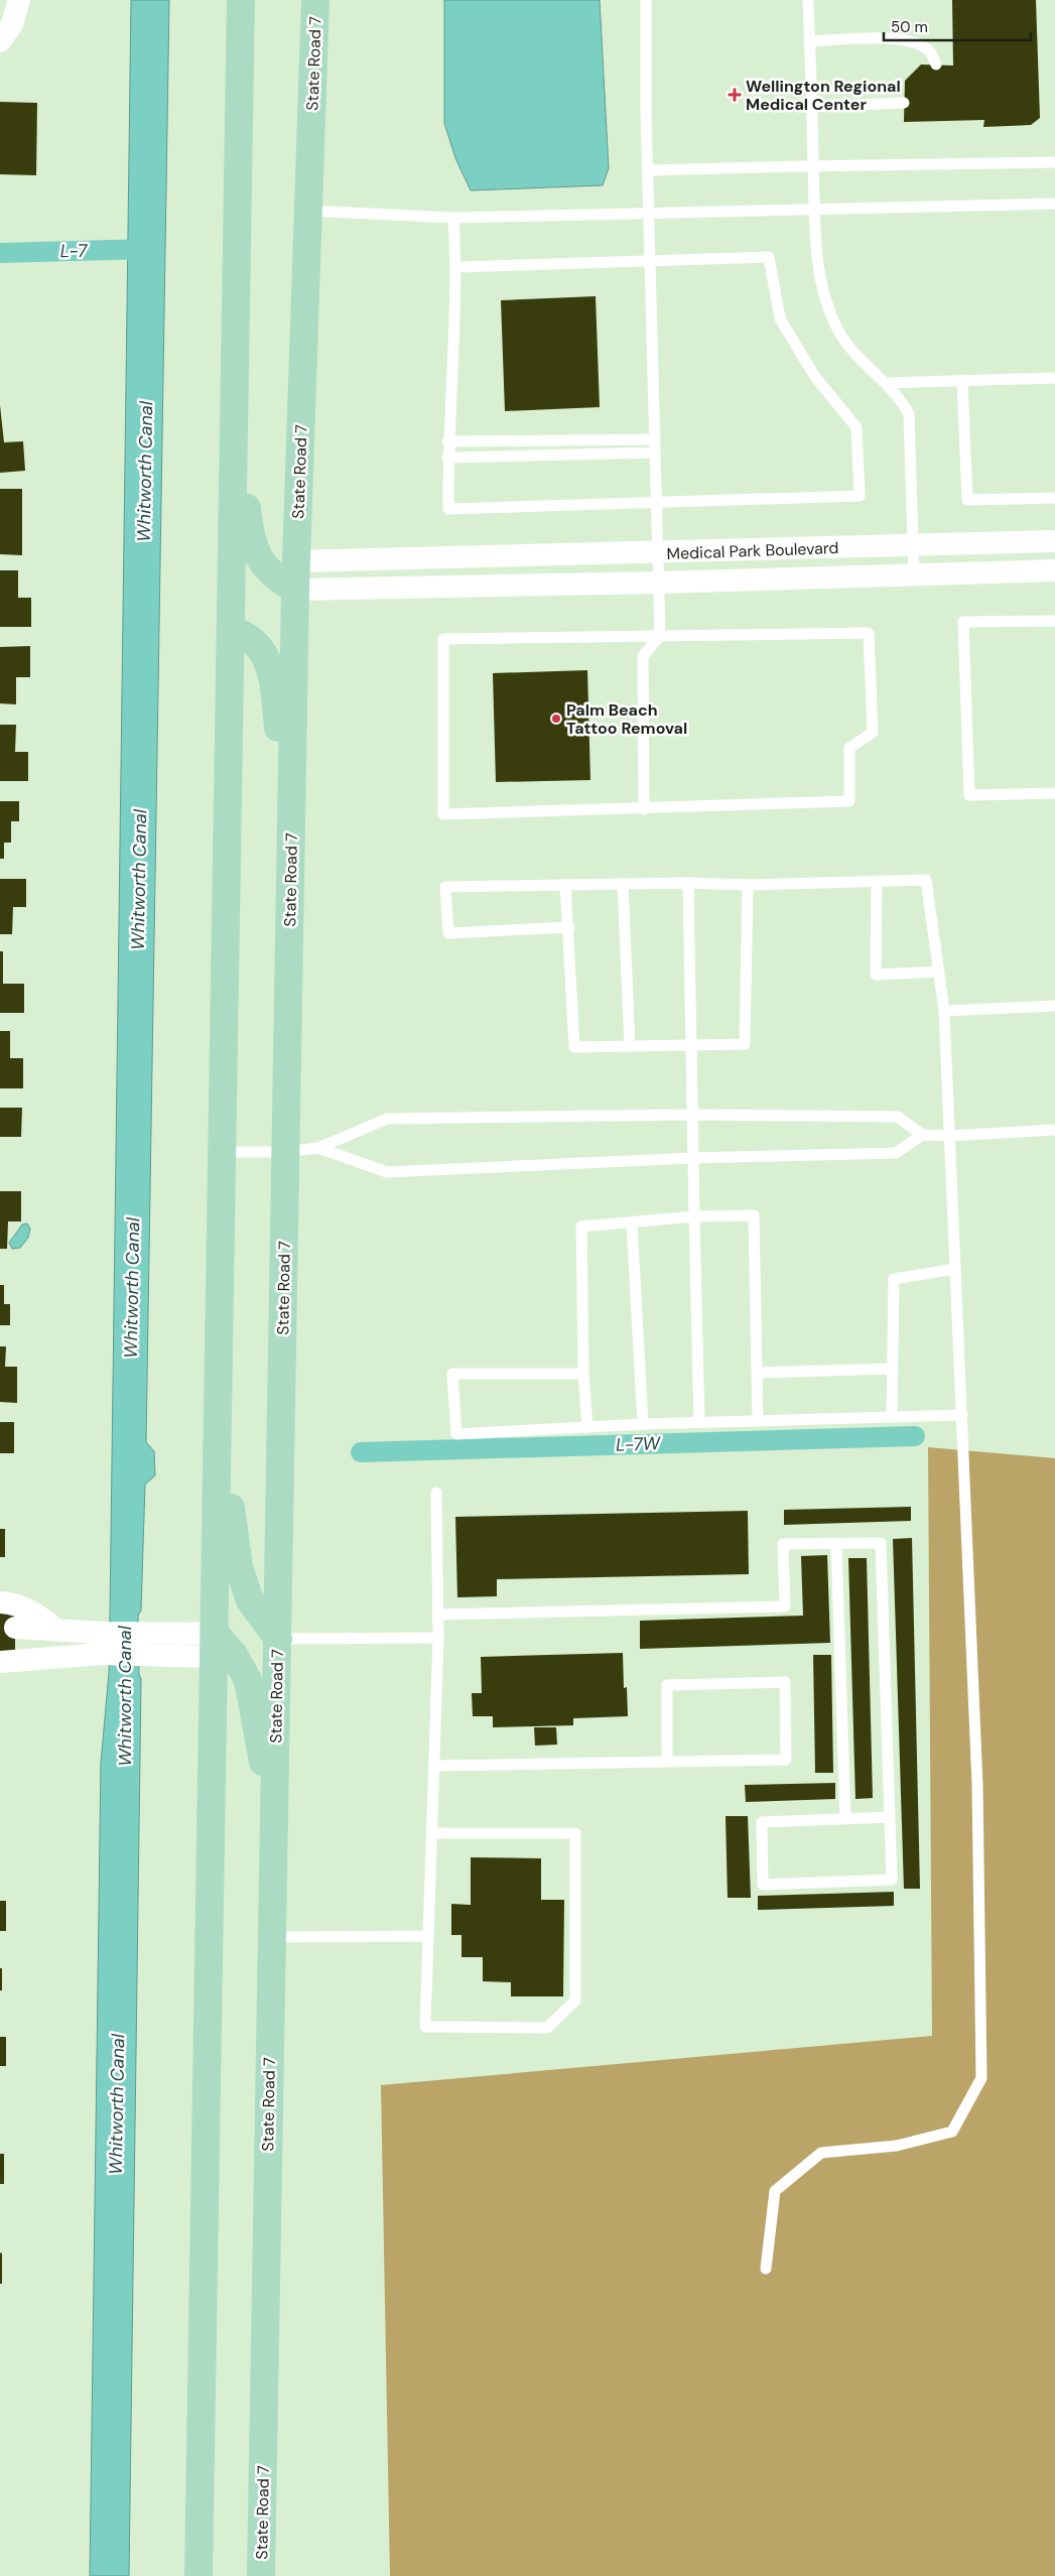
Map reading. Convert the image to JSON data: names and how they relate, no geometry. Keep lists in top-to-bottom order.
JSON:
{
  "streets": {
    "main road": ["State Road 7"],
    "street": ["Medical Park Boulevard"]
  },
  "crossings": [
    ["State Road 7", "Medical Park Boulevard"]
  ],
  "water": ["L-7", "Whitworth Canal", "L-7W"],
  "places": {
    "health": ["Wellington Regional Medical Center"],
    "other": ["Palm Beach Tattoo Removal"]
  },
  "scale_bar": "50 m"
}
